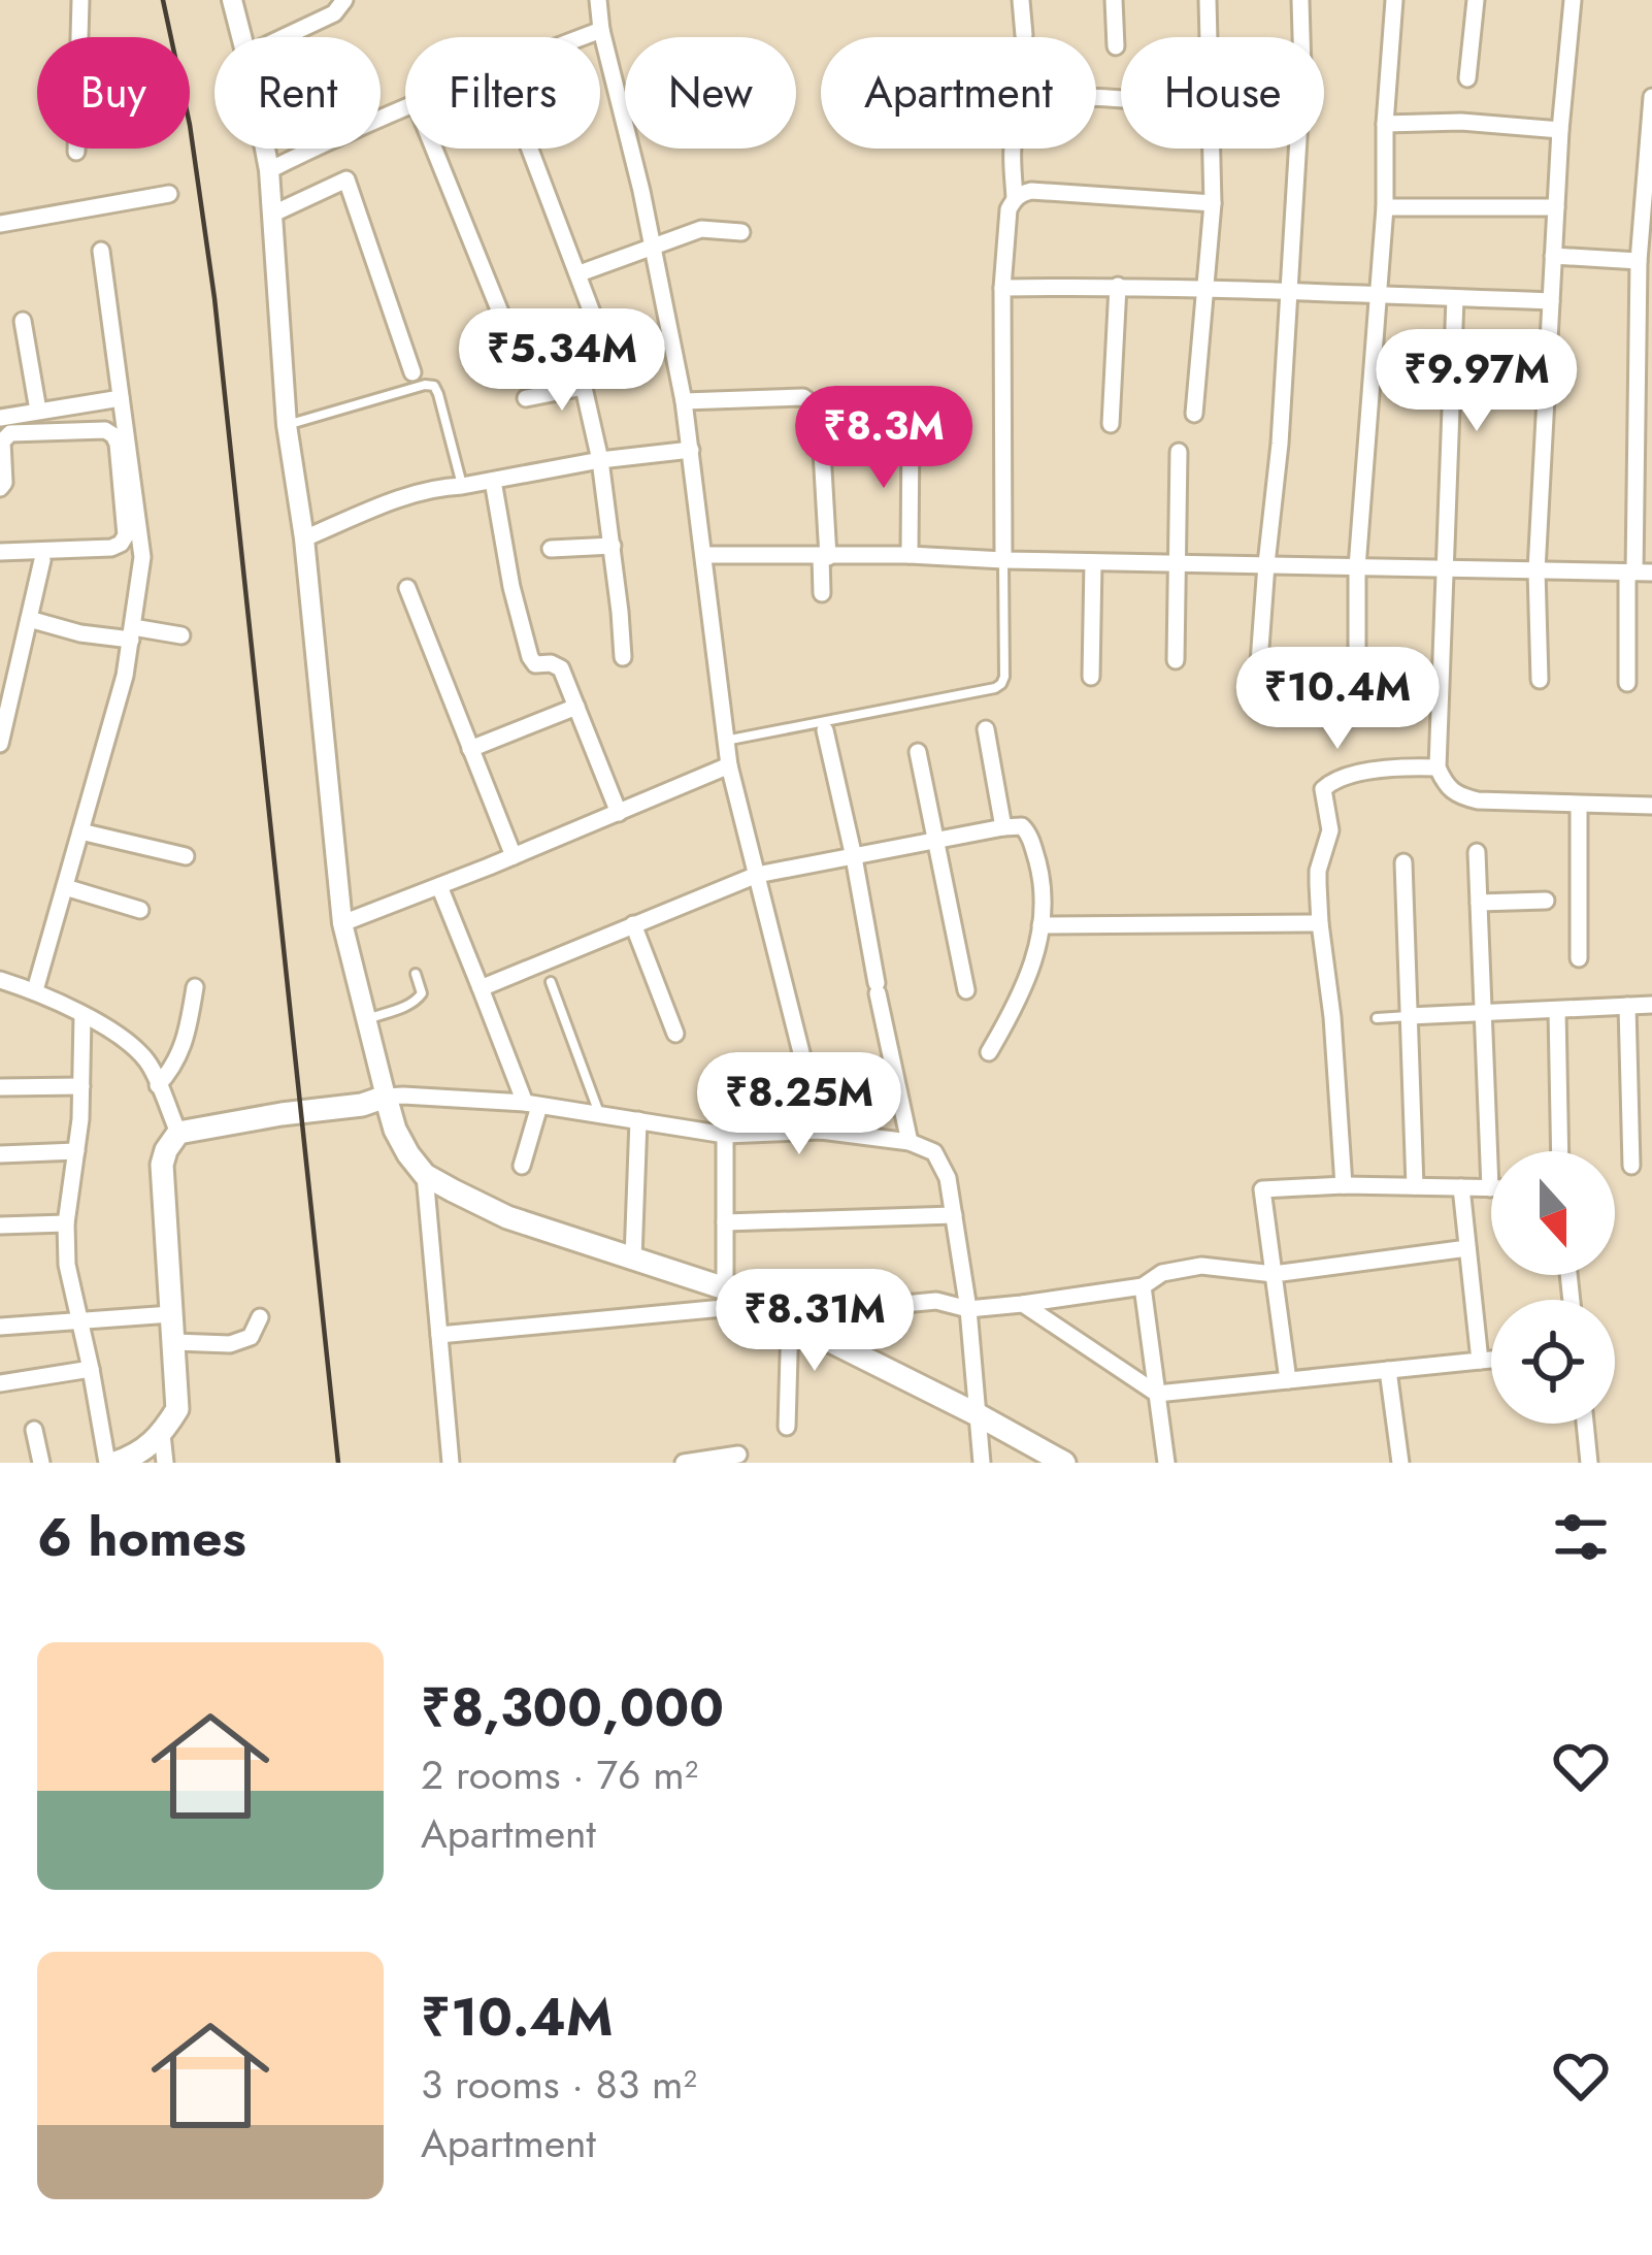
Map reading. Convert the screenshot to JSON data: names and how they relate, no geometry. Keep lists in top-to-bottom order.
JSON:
{
  "north": "bottom",
  "page": {
    "chip": [
      "Buy",
      "Rent",
      "Filters",
      "New",
      "Apartment",
      "House"
    ],
    "price": [
      "₹5.34M",
      "₹9.97M",
      "₹8.3M",
      "₹10.4M",
      "₹8.25M",
      "₹8.31M"
    ],
    "heading": "6 homes",
    "list": [
      {
        "name": "₹8,300,000",
        "note": "2 rooms · 76 m² · Apartment"
      },
      {
        "name": "₹10.4M",
        "note": "3 rooms · 83 m² · Apartment"
      }
    ]
  }
}
